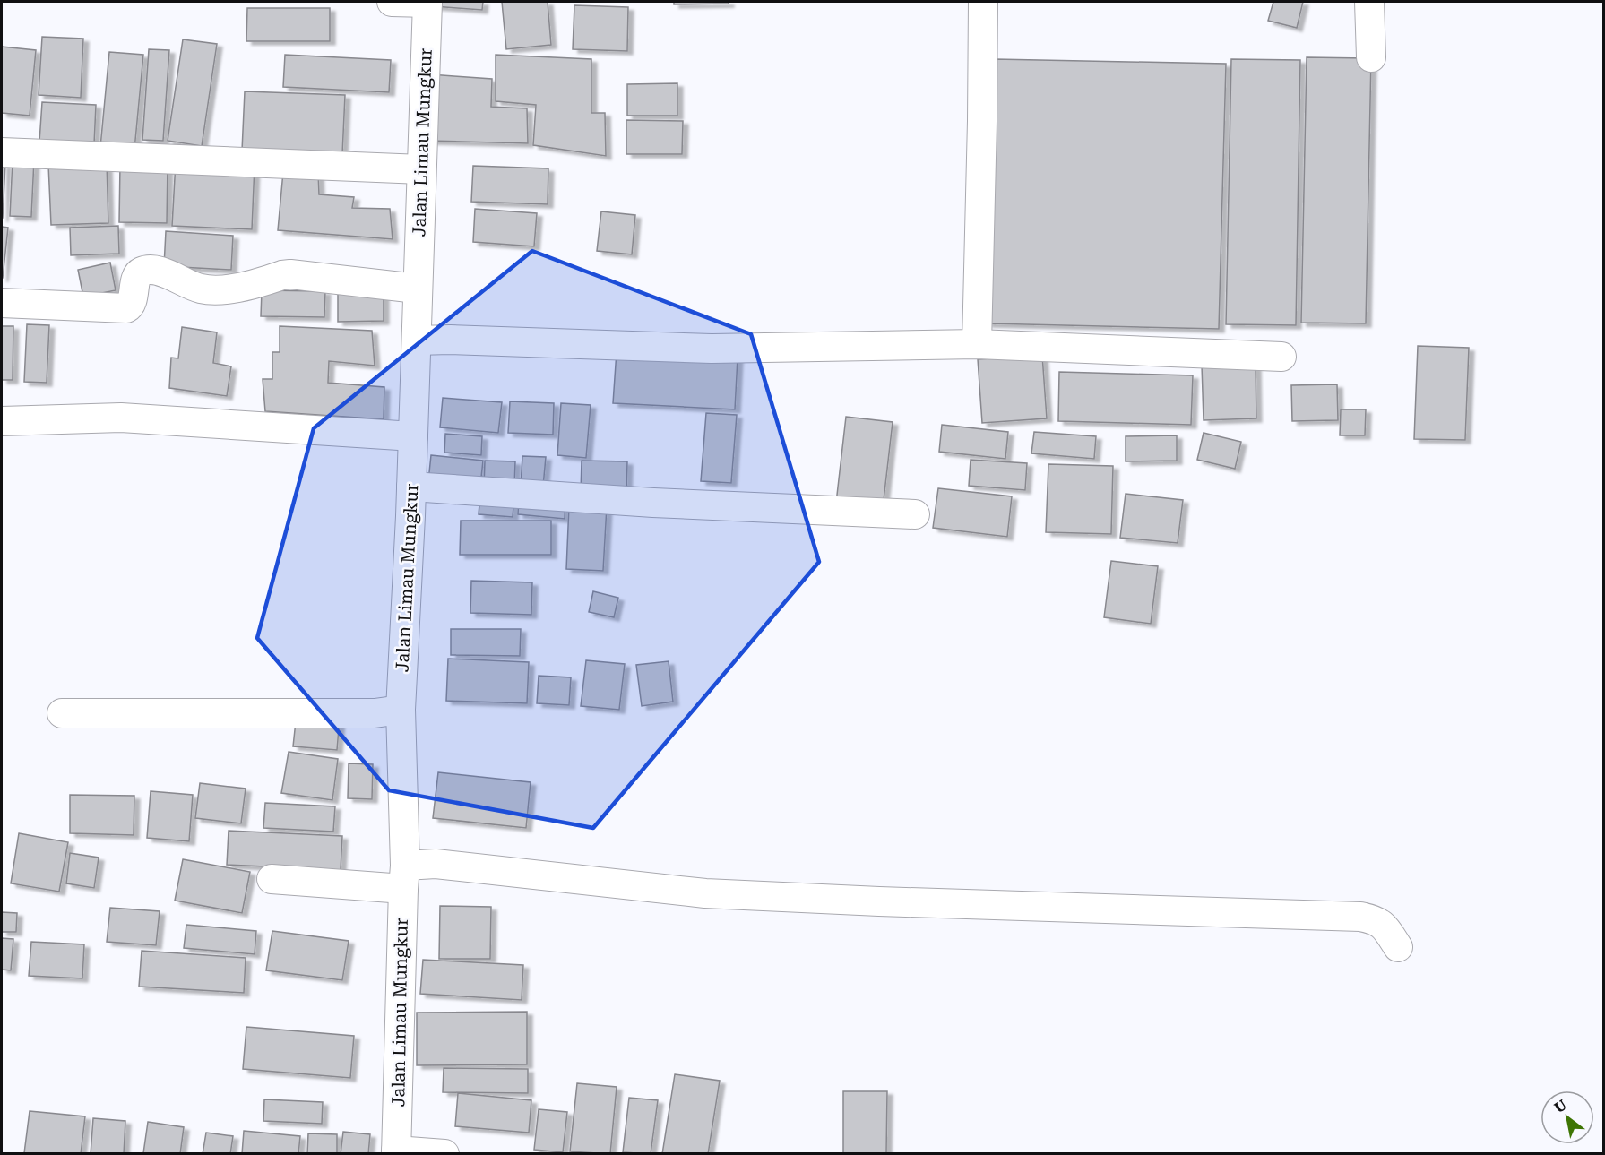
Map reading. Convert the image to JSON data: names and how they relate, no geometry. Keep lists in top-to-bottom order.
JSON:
{
  "streets": {
    "street": ["Jalan Limau Mungkur"]
  },
  "north": "top left"
}
